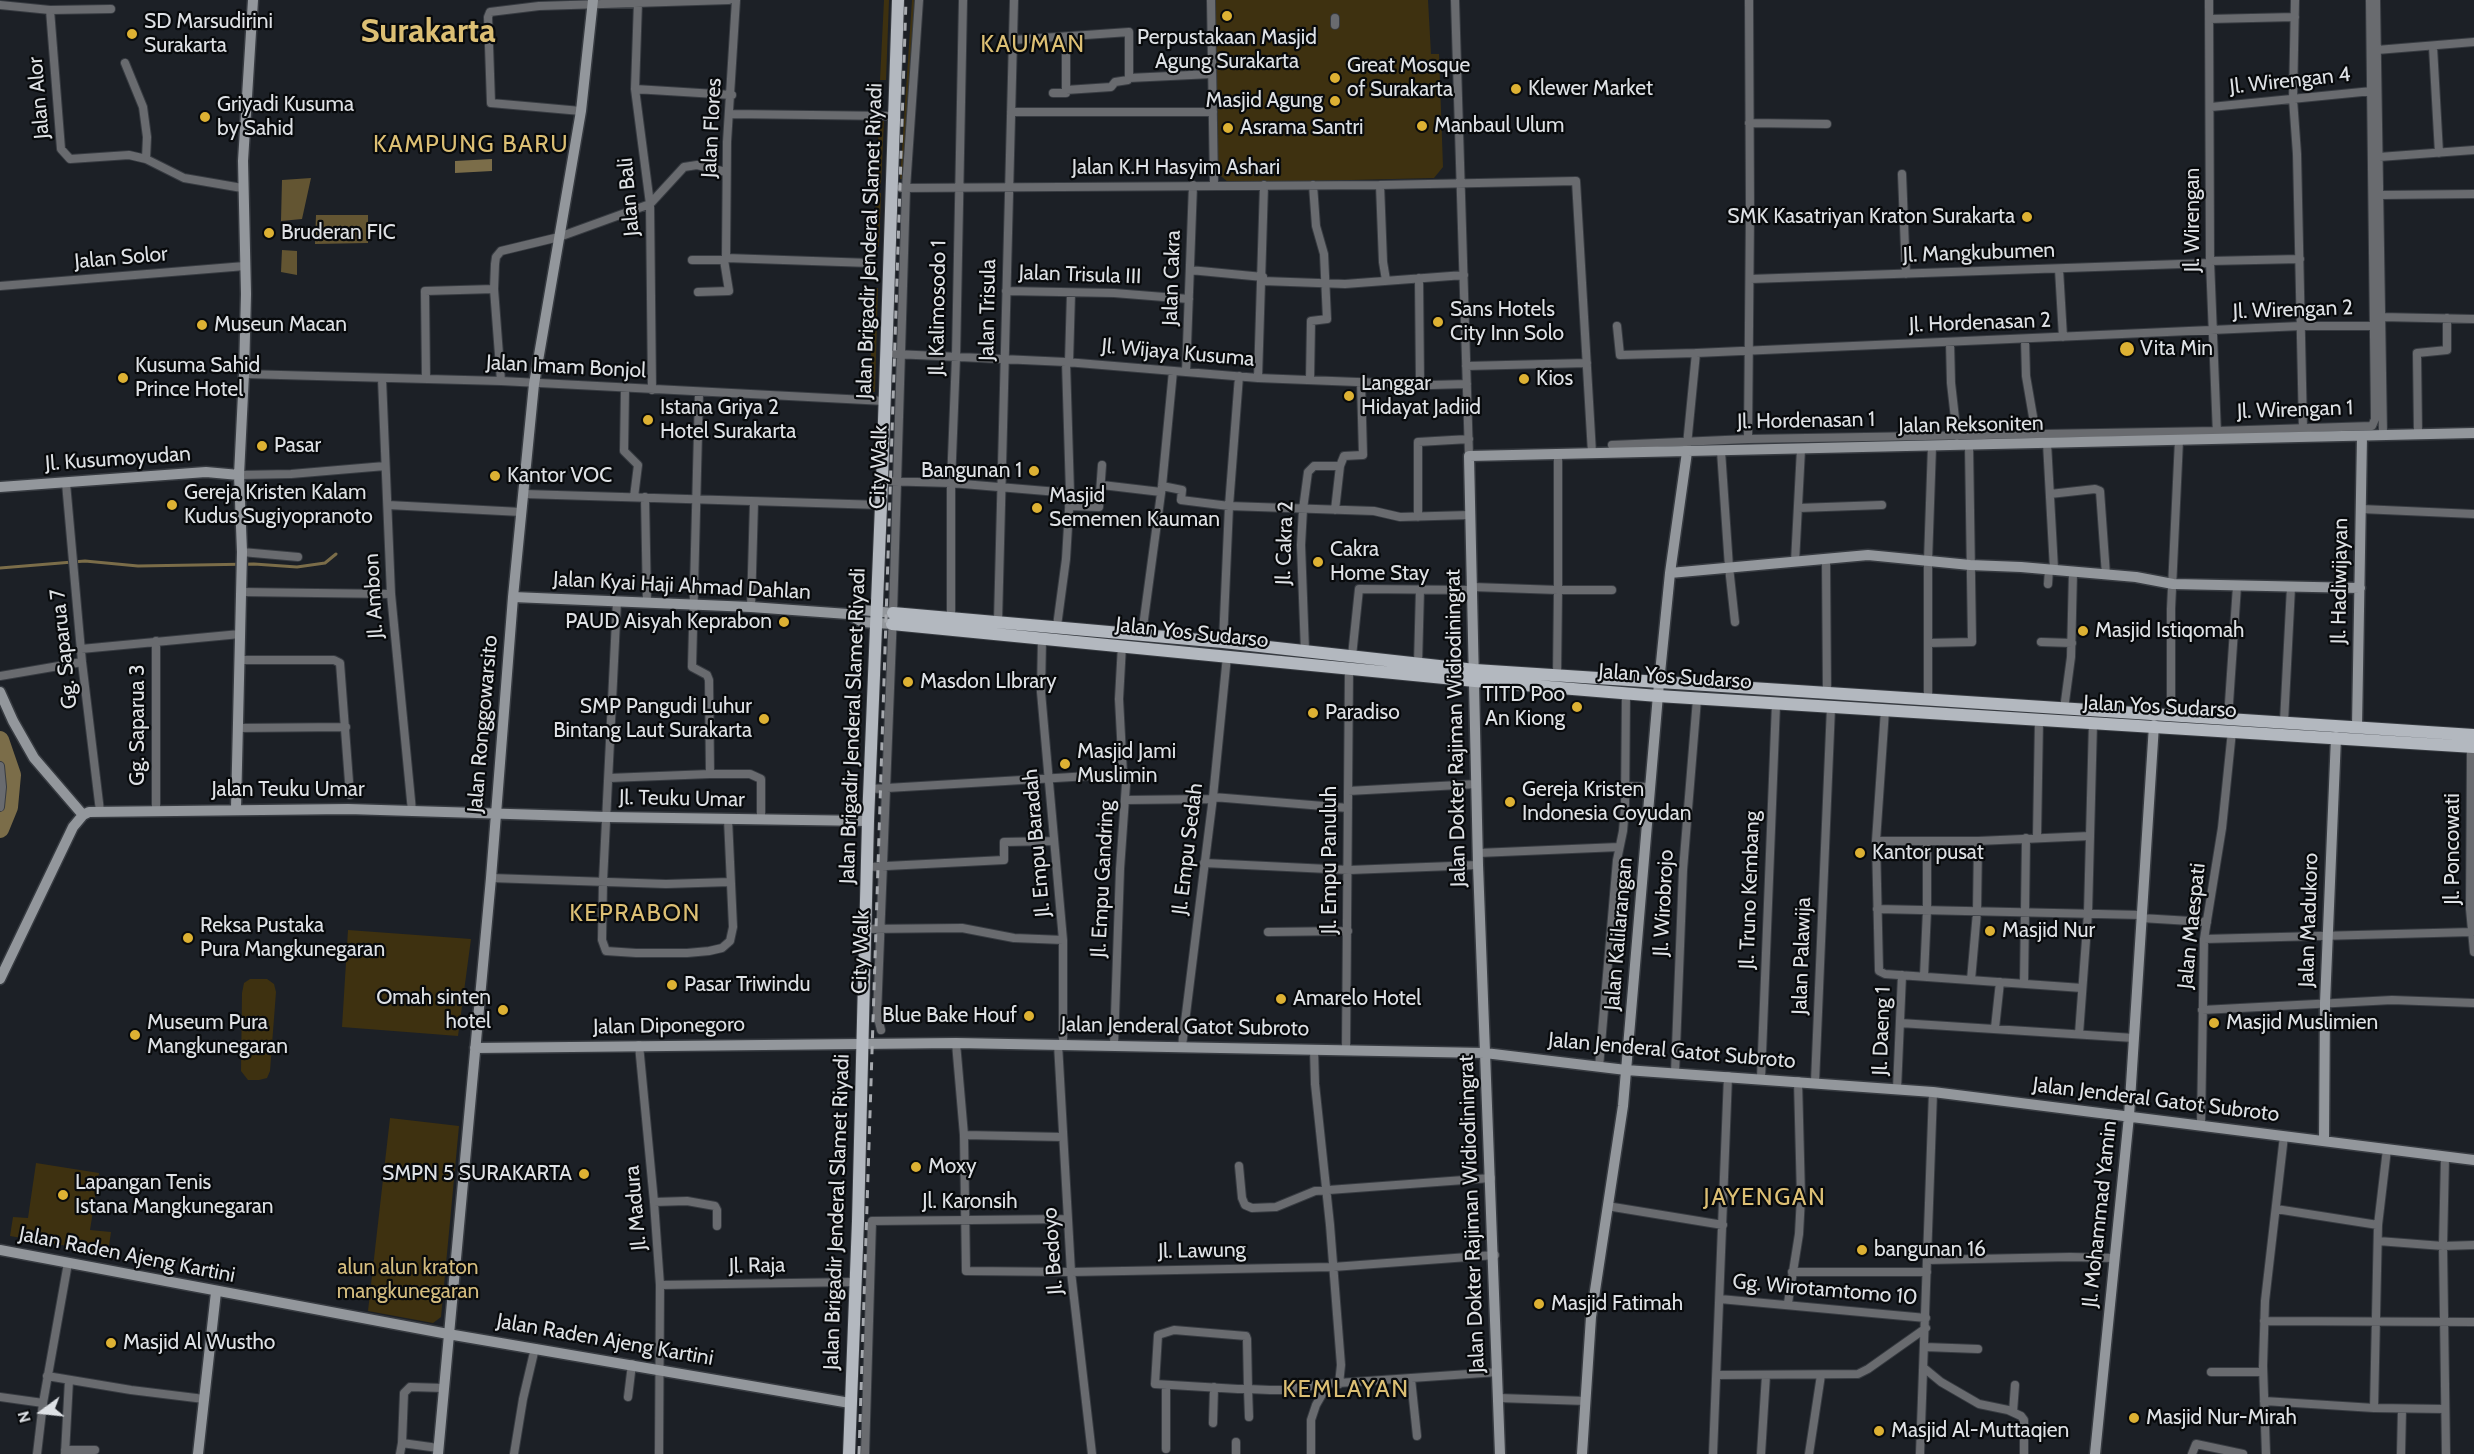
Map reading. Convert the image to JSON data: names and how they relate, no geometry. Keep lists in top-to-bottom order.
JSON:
{
  "streets": {
    "main road": [
      "Jalan Brigadir Jenderal Slamet Riyadi",
      "Jalan Reksoniten",
      "Jl. Kusumoyudan",
      "Jl. Hadiwijayan",
      "Jalan Kyai Haji Ahmad Dahlan",
      "Jalan Yos Sudarso",
      "Jalan Ronggowarsito",
      "Jalan Dokter Rajiman Widiodiningrat",
      "Jalan Teuku Umar",
      "Jl. Teuku Umar",
      "Jalan Madukoro",
      "Jalan Kalilarangan",
      "Jalan Diponegoro",
      "Jalan Jenderal Gatot Subroto",
      "Jl. Mohammad Yamin",
      "Jalan Raden Ajeng Kartini"
    ],
    "street": [
      "Jl. Wirengan 4",
      "Jalan Alor",
      "Jalan Flores",
      "Jalan K.H Hasyim Ashari",
      "Jalan Bali",
      "Jl. Wirengan",
      "Jl. Mangkubumen",
      "Jalan Solor",
      "Jalan Trisula III",
      "Jalan Cakra",
      "Jl. Kalimosodo 1",
      "Jalan Trisula",
      "Jl. Wirengan 2",
      "Jl. Hordenasan 2",
      "Jl. Wijaya Kusuma",
      "Jalan Imam Bonjol",
      "Jl. Wirengan 1",
      "Jl. Hordenasan 1",
      "City Walk",
      "Jl. Cakra 2",
      "Jl. Ambon",
      "Gg. Saparua 7",
      "Gg. Saparua 3",
      "Jl. Empu Baradah",
      "Jl. Empu Sedah",
      "Jl. Poncowati",
      "Jl. Empu Panuluh",
      "Jl. Empu Gandring",
      "Jl. Truno Kembang",
      "Jl. Wirobrojo",
      "Jalan Maespati",
      "Jalan Palawija",
      "Jl. Daeng 1",
      "Jl. Karonsih",
      "Jl. Madura",
      "Jl. Bedoyo",
      "Jl. Lawung",
      "Jl. Raja",
      "Gg. Wirotamtomo 10"
    ]
  },
  "crossings": [
    ["Jl. Wirengan 4", "Jl. Wirengan"],
    ["Jalan K.H Hasyim Ashari", "Jalan Brigadir Jenderal Slamet Riyadi"],
    ["Jalan K.H Hasyim Ashari", "Jalan Cakra"],
    ["Jalan K.H Hasyim Ashari", "Jl. Kalimosodo 1"],
    ["Jalan K.H Hasyim Ashari", "Jalan Trisula"],
    ["Jalan K.H Hasyim Ashari", "City Walk"],
    ["Jalan K.H Hasyim Ashari", "Jalan Dokter Rajiman Widiodiningrat"],
    ["Jalan Bali", "Jalan Imam Bonjol"],
    ["Jl. Wirengan", "Jl. Mangkubumen"],
    ["Jl. Wirengan", "Jl. Wirengan 2"],
    ["Jl. Wirengan", "Jl. Hordenasan 2"],
    ["Jl. Wirengan", "Jl. Wirengan 1"],
    ["Jl. Wirengan", "Jl. Hordenasan 1"],
    ["Jl. Wirengan", "Jalan Reksoniten"],
    ["Jalan Brigadir Jenderal Slamet Riyadi", "Jl. Wijaya Kusuma"],
    ["Jalan Brigadir Jenderal Slamet Riyadi", "Jalan Imam Bonjol"],
    ["Jalan Brigadir Jenderal Slamet Riyadi", "Jalan Kyai Haji Ahmad Dahlan"],
    ["Jalan Brigadir Jenderal Slamet Riyadi", "Jalan Yos Sudarso"],
    ["Jalan Brigadir Jenderal Slamet Riyadi", "Jl. Teuku Umar"],
    ["Jalan Brigadir Jenderal Slamet Riyadi", "Jalan Diponegoro"],
    ["Jalan Brigadir Jenderal Slamet Riyadi", "Jalan Jenderal Gatot Subroto"],
    ["Jalan Brigadir Jenderal Slamet Riyadi", "Jalan Raden Ajeng Kartini"],
    ["Jalan Brigadir Jenderal Slamet Riyadi", "Jl. Raja"],
    ["Jalan Trisula III", "Jalan Cakra"],
    ["Jalan Trisula III", "Jalan Trisula"],
    ["Jalan Cakra", "Jl. Wijaya Kusuma"],
    ["Jl. Kalimosodo 1", "Jl. Wijaya Kusuma"],
    ["Jl. Kalimosodo 1", "Jalan Yos Sudarso"],
    ["Jalan Trisula", "Jl. Wijaya Kusuma"],
    ["Jalan Trisula", "Jalan Yos Sudarso"],
    ["Jl. Wirengan 2", "Jl. Hordenasan 2"],
    ["Jl. Wirengan 2", "Jl. Wirengan 1"],
    ["Jl. Wijaya Kusuma", "City Walk"],
    ["Jl. Wijaya Kusuma", "Jalan Dokter Rajiman Widiodiningrat"],
    ["Jalan Imam Bonjol", "Jl. Ambon"],
    ["Jalan Imam Bonjol", "Jalan Ronggowarsito"],
    ["Jl. Wirengan 1", "Jl. Hordenasan 1"],
    ["Jl. Wirengan 1", "Jalan Reksoniten"],
    ["Jl. Hordenasan 1", "Jalan Reksoniten"],
    ["Jl. Hordenasan 1", "Jalan Kalilarangan"],
    ["Jalan Reksoniten", "Jl. Hadiwijayan"],
    ["Jalan Reksoniten", "Jalan Dokter Rajiman Widiodiningrat"],
    ["Jalan Reksoniten", "Jalan Kalilarangan"],
    ["Jl. Kusumoyudan", "Gg. Saparua 7"],
    ["City Walk", "Jalan Yos Sudarso"],
    ["Jl. Cakra 2", "Jalan Yos Sudarso"],
    ["Jl. Hadiwijayan", "Jalan Yos Sudarso"],
    ["Jalan Kyai Haji Ahmad Dahlan", "Jalan Yos Sudarso"],
    ["Jalan Kyai Haji Ahmad Dahlan", "Jalan Ronggowarsito"],
    ["Jl. Ambon", "Jalan Teuku Umar"],
    ["Jalan Yos Sudarso", "Jalan Dokter Rajiman Widiodiningrat"],
    ["Jalan Yos Sudarso", "Jl. Empu Baradah"],
    ["Jalan Yos Sudarso", "Jl. Empu Sedah"],
    ["Jalan Yos Sudarso", "Jl. Poncowati"],
    ["Jalan Yos Sudarso", "Jl. Empu Panuluh"],
    ["Jalan Yos Sudarso", "Jl. Empu Gandring"],
    ["Jalan Yos Sudarso", "Jl. Truno Kembang"],
    ["Jalan Yos Sudarso", "Jl. Wirobrojo"],
    ["Jalan Yos Sudarso", "Jalan Madukoro"],
    ["Jalan Yos Sudarso", "Jalan Maespati"],
    ["Jalan Yos Sudarso", "Jalan Kalilarangan"],
    ["Jalan Yos Sudarso", "Jalan Palawija"],
    ["Jalan Yos Sudarso", "Jl. Mohammad Yamin"],
    ["Gg. Saparua 7", "Jalan Teuku Umar"],
    ["Jalan Ronggowarsito", "Jalan Teuku Umar"],
    ["Jalan Ronggowarsito", "Jl. Teuku Umar"],
    ["Jalan Ronggowarsito", "Jalan Diponegoro"],
    ["Jalan Ronggowarsito", "Jalan Raden Ajeng Kartini"],
    ["Gg. Saparua 3", "Jalan Teuku Umar"],
    ["Jalan Dokter Rajiman Widiodiningrat", "Jalan Jenderal Gatot Subroto"],
    ["Jalan Dokter Rajiman Widiodiningrat", "Jl. Lawung"],
    ["Jalan Teuku Umar", "Jl. Teuku Umar"],
    ["Jl. Empu Baradah", "Jalan Jenderal Gatot Subroto"],
    ["Jl. Empu Baradah", "Jl. Bedoyo"],
    ["Jl. Empu Sedah", "Jalan Jenderal Gatot Subroto"],
    ["Jl. Empu Panuluh", "Jalan Jenderal Gatot Subroto"],
    ["Jl. Empu Gandring", "Jalan Jenderal Gatot Subroto"],
    ["Jl. Truno Kembang", "Jalan Jenderal Gatot Subroto"],
    ["Jl. Wirobrojo", "Jalan Jenderal Gatot Subroto"],
    ["Jalan Madukoro", "Jalan Jenderal Gatot Subroto"],
    ["Jalan Maespati", "Jalan Jenderal Gatot Subroto"],
    ["Jalan Kalilarangan", "Jalan Jenderal Gatot Subroto"],
    ["Jalan Palawija", "Jalan Jenderal Gatot Subroto"],
    ["Jalan Diponegoro", "Jalan Jenderal Gatot Subroto"],
    ["Jalan Diponegoro", "Jl. Madura"],
    ["Jalan Jenderal Gatot Subroto", "Jl. Daeng 1"],
    ["Jalan Jenderal Gatot Subroto", "Jl. Mohammad Yamin"],
    ["Jalan Jenderal Gatot Subroto", "Jl. Bedoyo"],
    ["Jl. Karonsih", "Jl. Bedoyo"],
    ["Jl. Karonsih", "Jl. Lawung"],
    ["Jl. Madura", "Jalan Raden Ajeng Kartini"],
    ["Jl. Madura", "Jl. Raja"],
    ["Jl. Bedoyo", "Jl. Lawung"]
  ],
  "districts": [
    "Surakarta",
    "KAUMAN",
    "KAMPUNG BARU",
    "KEPRABON",
    "JAYENGAN",
    "KEMLAYAN"
  ],
  "parks": ["alun alun kraton mangkunegaran"],
  "places": [
    "Perpustakaan Masjid Agung Surakarta",
    "SD Marsudirini Surakarta",
    "Great Mosque of Surakarta",
    "Klewer Market",
    "Masjid Agung",
    "Griyadi Kusuma by Sahid",
    "Manbaul Ulum",
    "Asrama Santri",
    "SMK Kasatriyan Kraton Surakarta",
    "Bruderan FIC",
    "Sans Hotels City Inn Solo",
    "Museun Macan",
    "Vita Min",
    "Kusuma Sahid Prince Hotel",
    "Kios",
    "Langgar Hidayat Jadiid",
    "Istana Griya 2 Hotel Surakarta",
    "Pasar",
    "Bangunan 1",
    "Kantor VOC",
    "Gereja Kristen Kalam Kudus Sugiyopranoto",
    "Masjid Sememen Kauman",
    "Cakra Home Stay",
    "PAUD Aisyah Keprabon",
    "Masjid Istiqomah",
    "Masdon LIbrary",
    "TITD Poo An Kiong",
    "Paradiso",
    "SMP Pangudi Luhur Bintang Laut Surakarta",
    "Masjid Jami Muslimin",
    "Gereja Kristen Indonesia Coyudan",
    "Kantor pusat",
    "Masjid Nur",
    "Reksa Pustaka Pura Mangkunegaran",
    "Pasar Triwindu",
    "Amarelo Hotel",
    "Omah sinten hotel",
    "Blue Bake Houf",
    "Masjid Muslimien",
    "Museum Pura Mangkunegaran",
    "Moxy",
    "SMPN 5 SURAKARTA",
    "Lapangan Tenis Istana Mangkunegaran",
    "bangunan 16",
    "Masjid Fatimah",
    "Masjid Al Wustho",
    "Masjid Nur-Mirah",
    "Masjid Al-Muttaqien"
  ],
  "north": "left"
}
